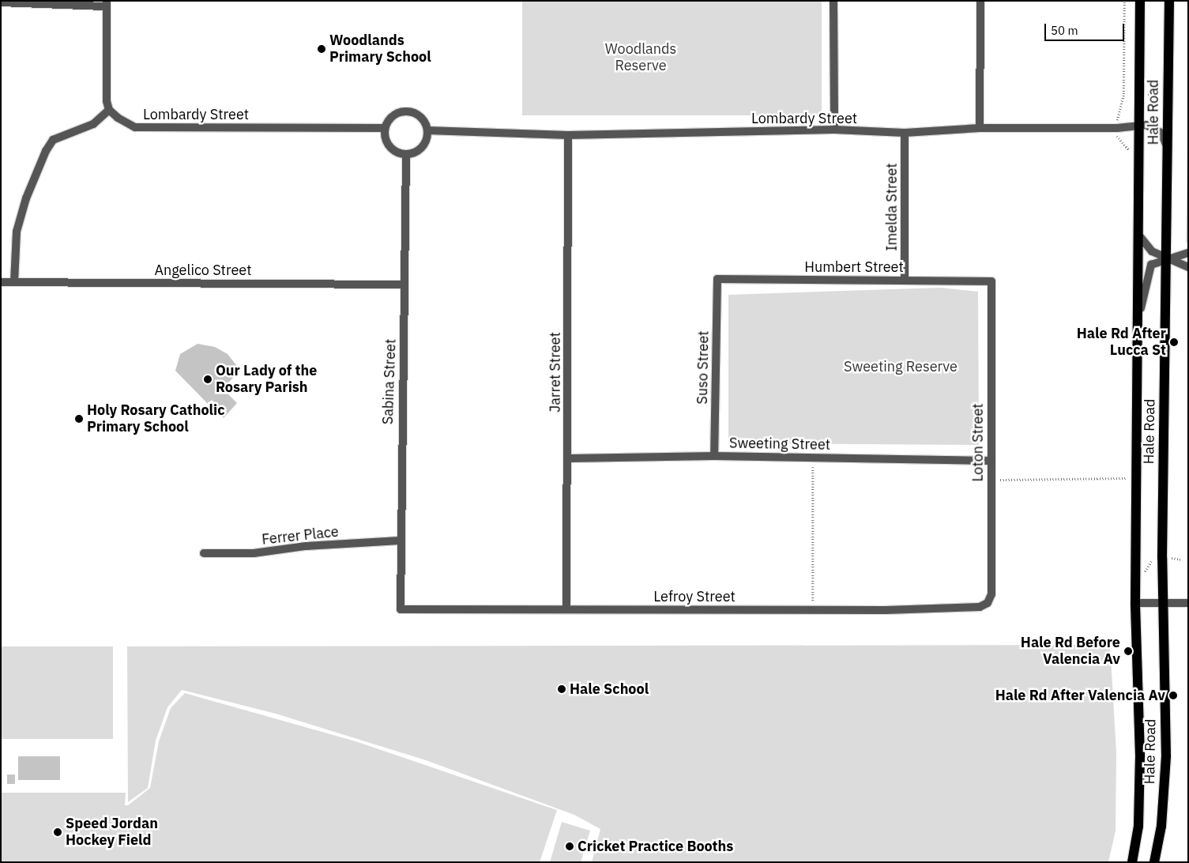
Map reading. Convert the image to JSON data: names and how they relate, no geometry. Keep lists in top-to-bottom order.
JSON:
{
  "streets": {
    "main road": ["Hale Road"],
    "street": [
      "Lombardy Street",
      "Imelda Street",
      "Humbert Street",
      "Angelico Street",
      "Suso Street",
      "Jarret Street",
      "Sabina Street",
      "Loton Street",
      "Sweeting Street",
      "Ferrer Place",
      "Lefroy Street"
    ]
  },
  "crossings": [
    ["Hale Road", "Lombardy Street"],
    ["Lombardy Street", "Imelda Street"],
    ["Lombardy Street", "Jarret Street"],
    ["Lombardy Street", "Sabina Street"],
    ["Imelda Street", "Humbert Street"],
    ["Humbert Street", "Suso Street"],
    ["Humbert Street", "Loton Street"],
    ["Angelico Street", "Sabina Street"],
    ["Suso Street", "Sweeting Street"],
    ["Jarret Street", "Sweeting Street"],
    ["Jarret Street", "Lefroy Street"],
    ["Sabina Street", "Ferrer Place"],
    ["Sabina Street", "Lefroy Street"],
    ["Loton Street", "Sweeting Street"],
    ["Loton Street", "Lefroy Street"]
  ],
  "parks": ["Woodlands Reserve", "Sweeting Reserve"],
  "places": [
    "Woodlands Primary School",
    "Hale Rd After Lucca St",
    "Our Lady of the Rosary Parish",
    "Holy Rosary Catholic Primary School",
    "Hale Rd Before Valencia Av",
    "Hale School",
    "Hale Rd After Valencia Av",
    "Speed Jordan Hockey Field",
    "Cricket Practice Booths"
  ],
  "scale_bar": "50 m"
}
